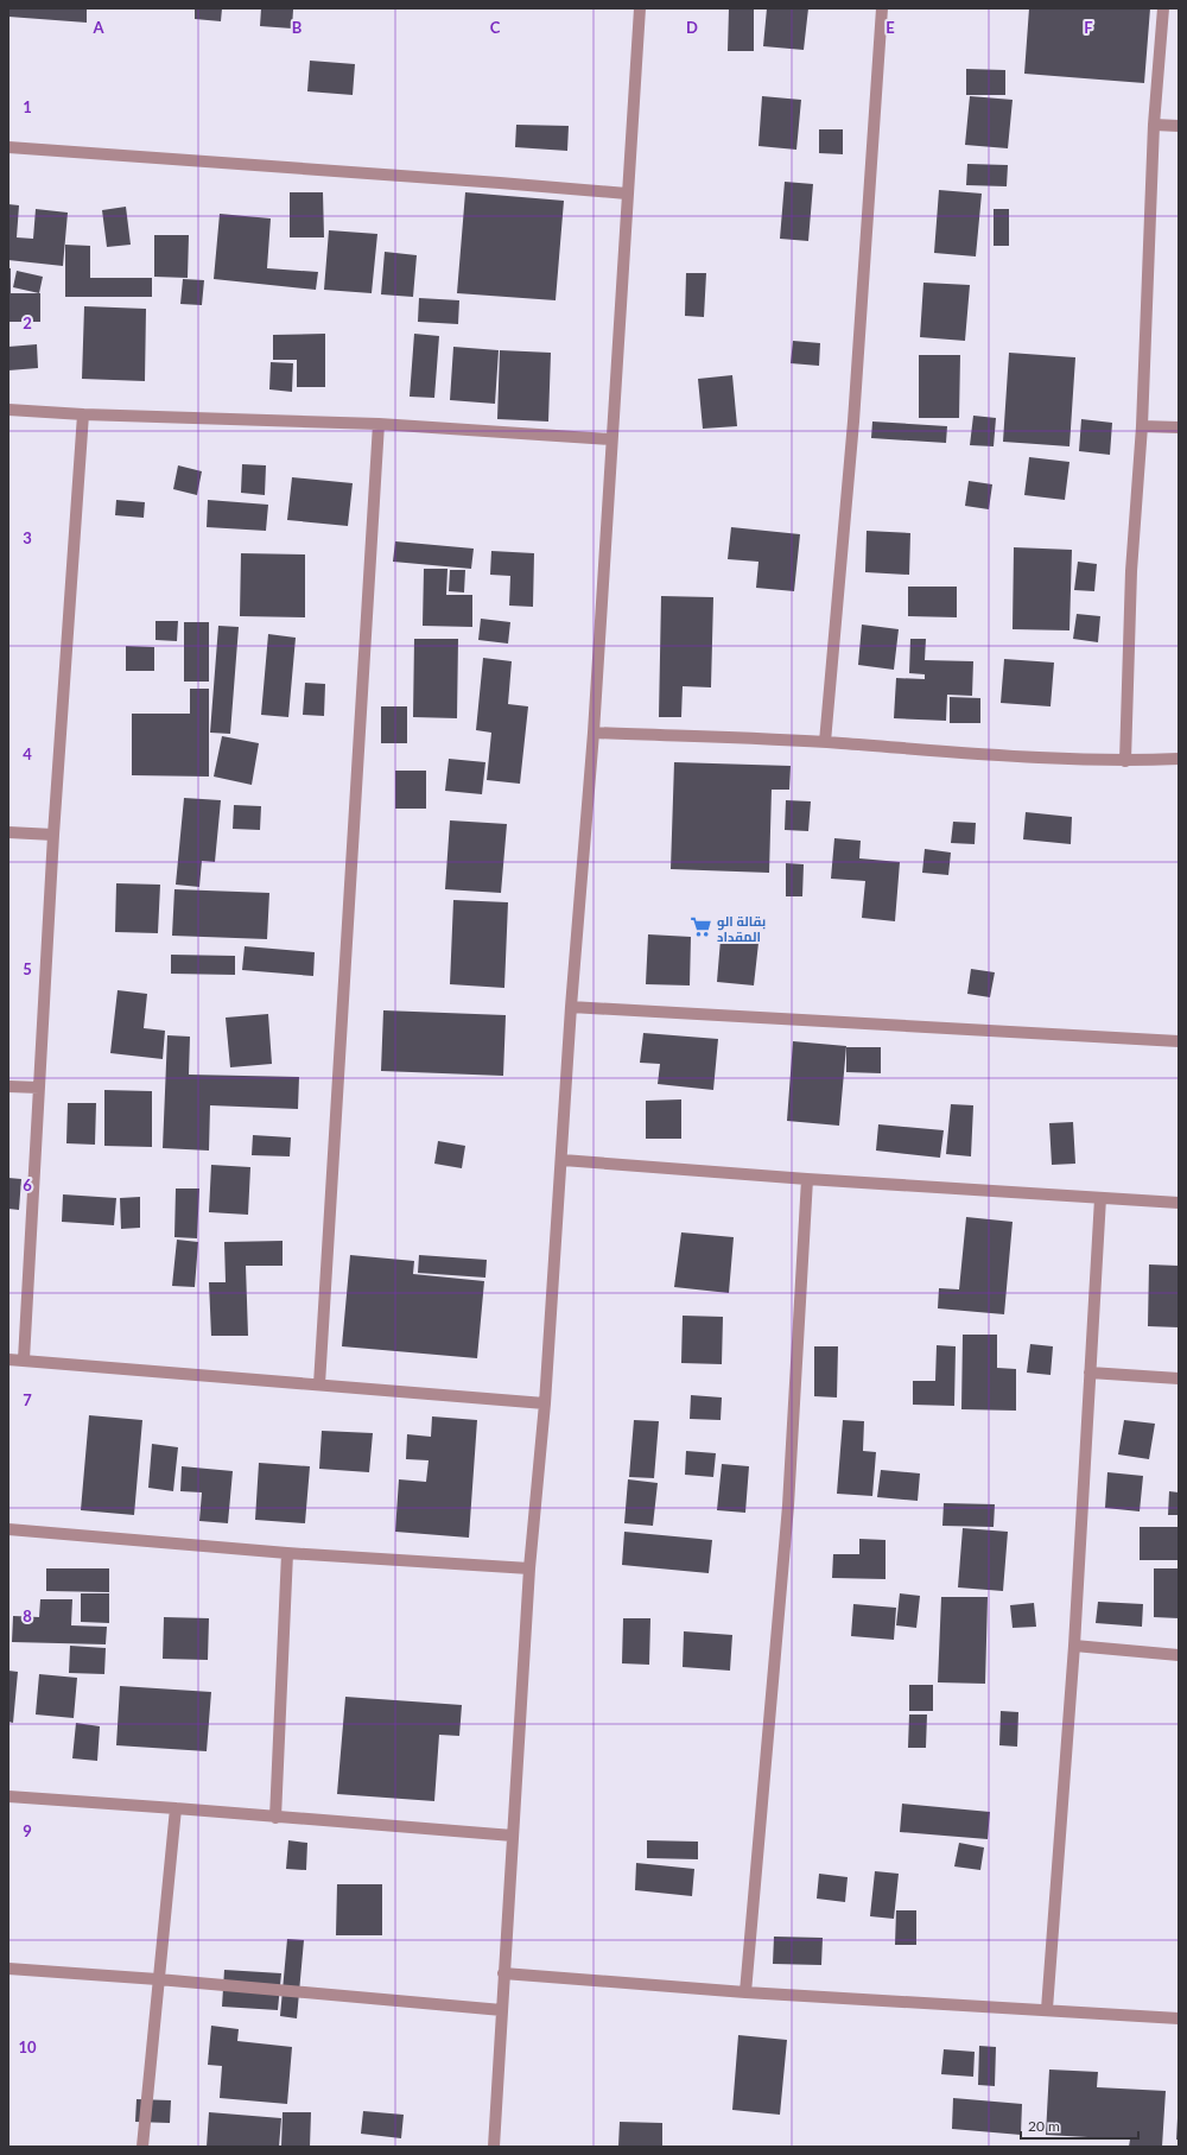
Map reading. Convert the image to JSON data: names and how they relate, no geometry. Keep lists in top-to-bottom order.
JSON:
{
  "places": {
    "supermarket": ["بقالة الو المقداد"]
  },
  "scale_bar": "20 m",
  "grid": {
    "columns": [
      "A",
      "B",
      "C",
      "D",
      "E",
      "F"
    ],
    "rows": [
      "1",
      "2",
      "3",
      "4",
      "5",
      "6",
      "7",
      "8",
      "9",
      "10"
    ]
  }
}
